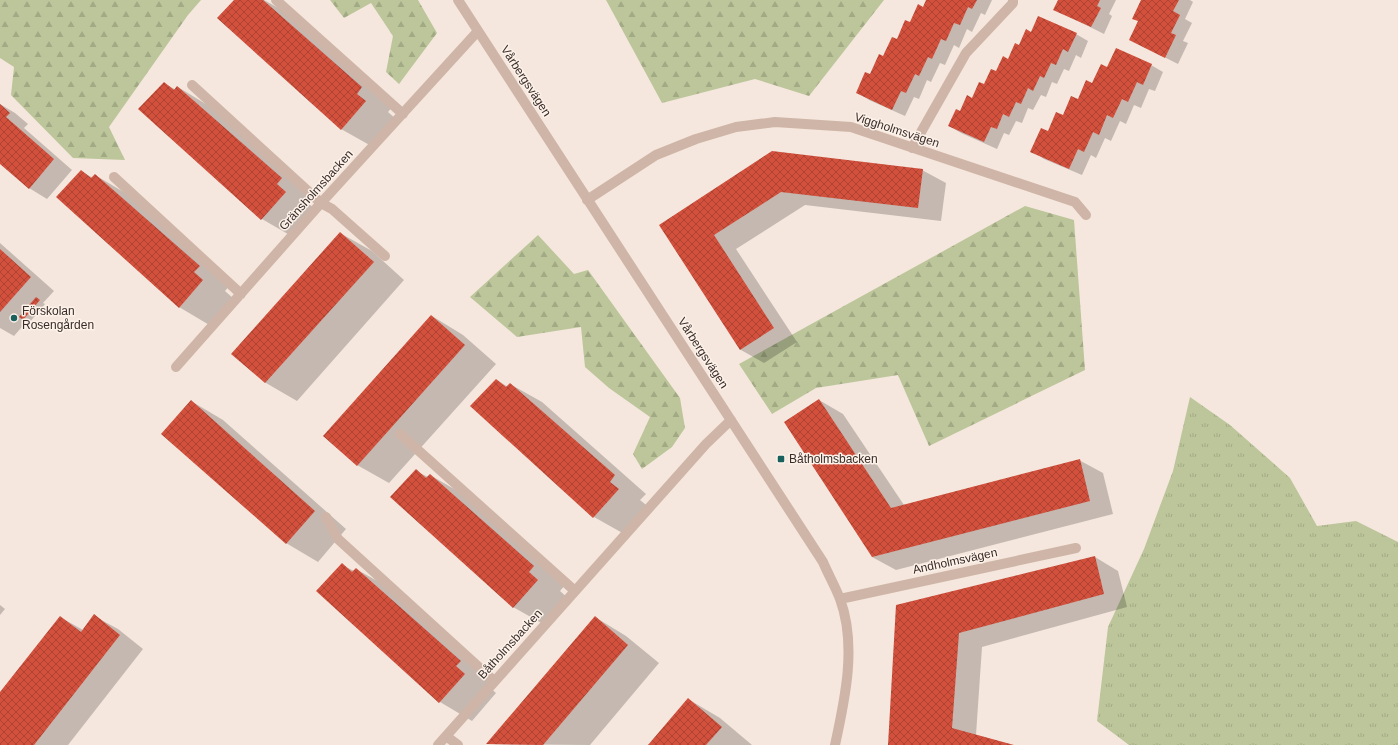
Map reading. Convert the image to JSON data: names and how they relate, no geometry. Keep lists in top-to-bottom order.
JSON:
{
  "streets": {
    "street": [
      "Vårbergsvägen",
      "Viggholmsvägen",
      "Gränsholmsbacken",
      "Andholmsvägen",
      "Båtholmsbacken"
    ]
  },
  "crossings": [
    ["Vårbergsvägen", "Viggholmsvägen"],
    ["Vårbergsvägen", "Gränsholmsbacken"],
    ["Vårbergsvägen", "Andholmsvägen"],
    ["Vårbergsvägen", "Båtholmsbacken"]
  ],
  "places": {
    "other": ["Förskolan Rosengården"],
    "transit": ["Båtholmsbacken"]
  }
}
